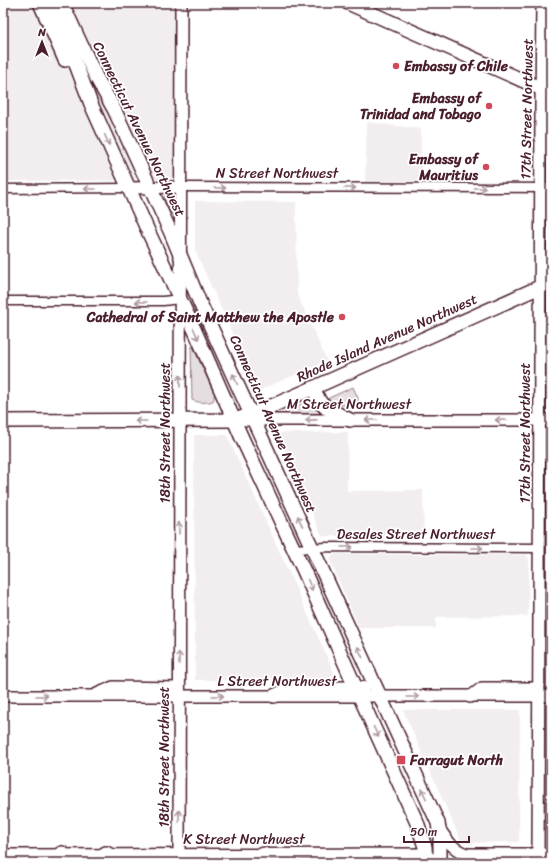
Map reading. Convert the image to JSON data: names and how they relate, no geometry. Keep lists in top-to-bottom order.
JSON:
{
  "streets": {
    "main road": [
      "17th Street Northwest",
      "Connecticut Avenue Northwest",
      "N Street Northwest",
      "Rhode Island Avenue Northwest",
      "M Street Northwest",
      "18th Street Northwest",
      "L Street Northwest",
      "K Street Northwest"
    ],
    "street": ["Desales Street Northwest"]
  },
  "crossings": [
    ["17th Street Northwest", "N Street Northwest"],
    ["17th Street Northwest", "Rhode Island Avenue Northwest"],
    ["17th Street Northwest", "M Street Northwest"],
    ["17th Street Northwest", "Desales Street Northwest"],
    ["Connecticut Avenue Northwest", "N Street Northwest"],
    ["Connecticut Avenue Northwest", "Rhode Island Avenue Northwest"],
    ["Connecticut Avenue Northwest", "M Street Northwest"],
    ["Connecticut Avenue Northwest", "18th Street Northwest"],
    ["Connecticut Avenue Northwest", "Desales Street Northwest"],
    ["Connecticut Avenue Northwest", "K Street Northwest"],
    ["N Street Northwest", "18th Street Northwest"],
    ["Rhode Island Avenue Northwest", "M Street Northwest"],
    ["18th Street Northwest", "L Street Northwest"],
    ["18th Street Northwest", "K Street Northwest"]
  ],
  "one_way": [
    "M Street Northwest",
    "18th Street Northwest",
    "Desales Street Northwest",
    "L Street Northwest"
  ],
  "places": {
    "other": [
      "Embassy of Chile",
      "Embassy of Trinidad and Tobago",
      "Embassy of Mauritius",
      "Cathedral of Saint Matthew the Apostle"
    ],
    "transit": ["Farragut North"]
  },
  "scale_bar": "50 m",
  "north": "top"
}
